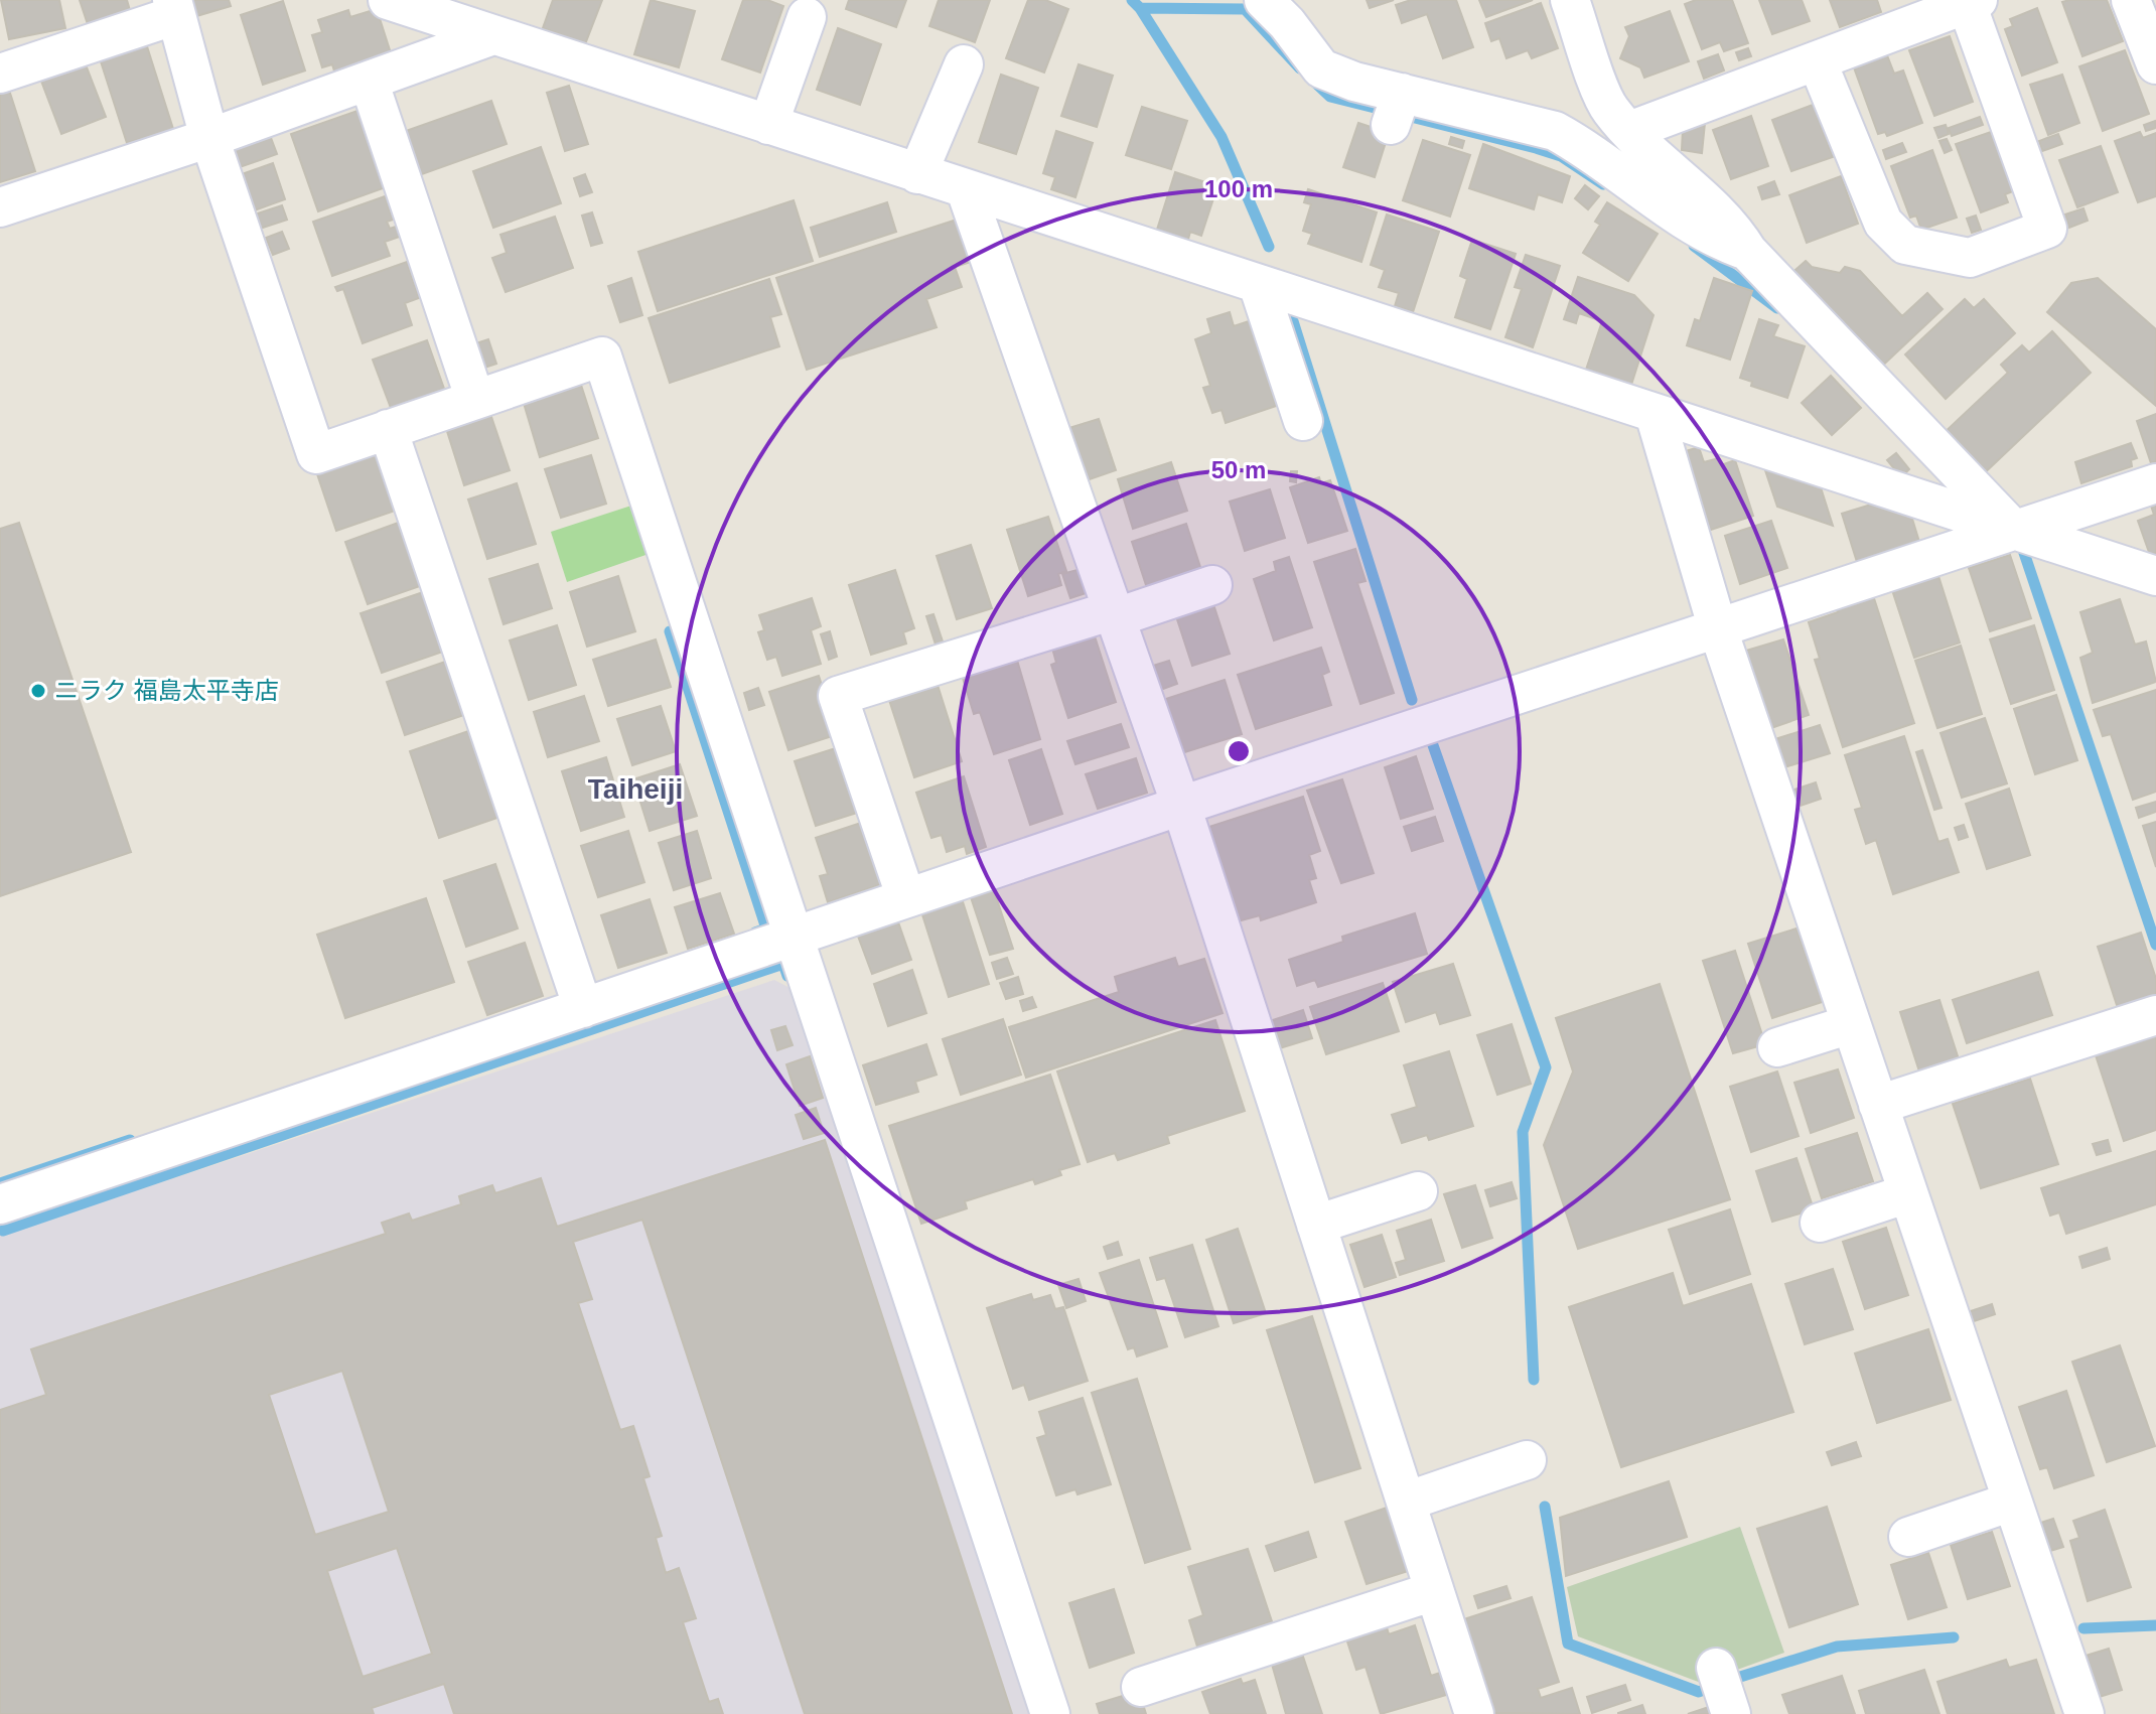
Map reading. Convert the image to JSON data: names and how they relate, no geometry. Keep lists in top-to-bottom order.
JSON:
{
  "districts": ["Taiheiji"],
  "places": ["ニラク 福島太平寺店"],
  "rings": ["100 m", "50 m"]
}
